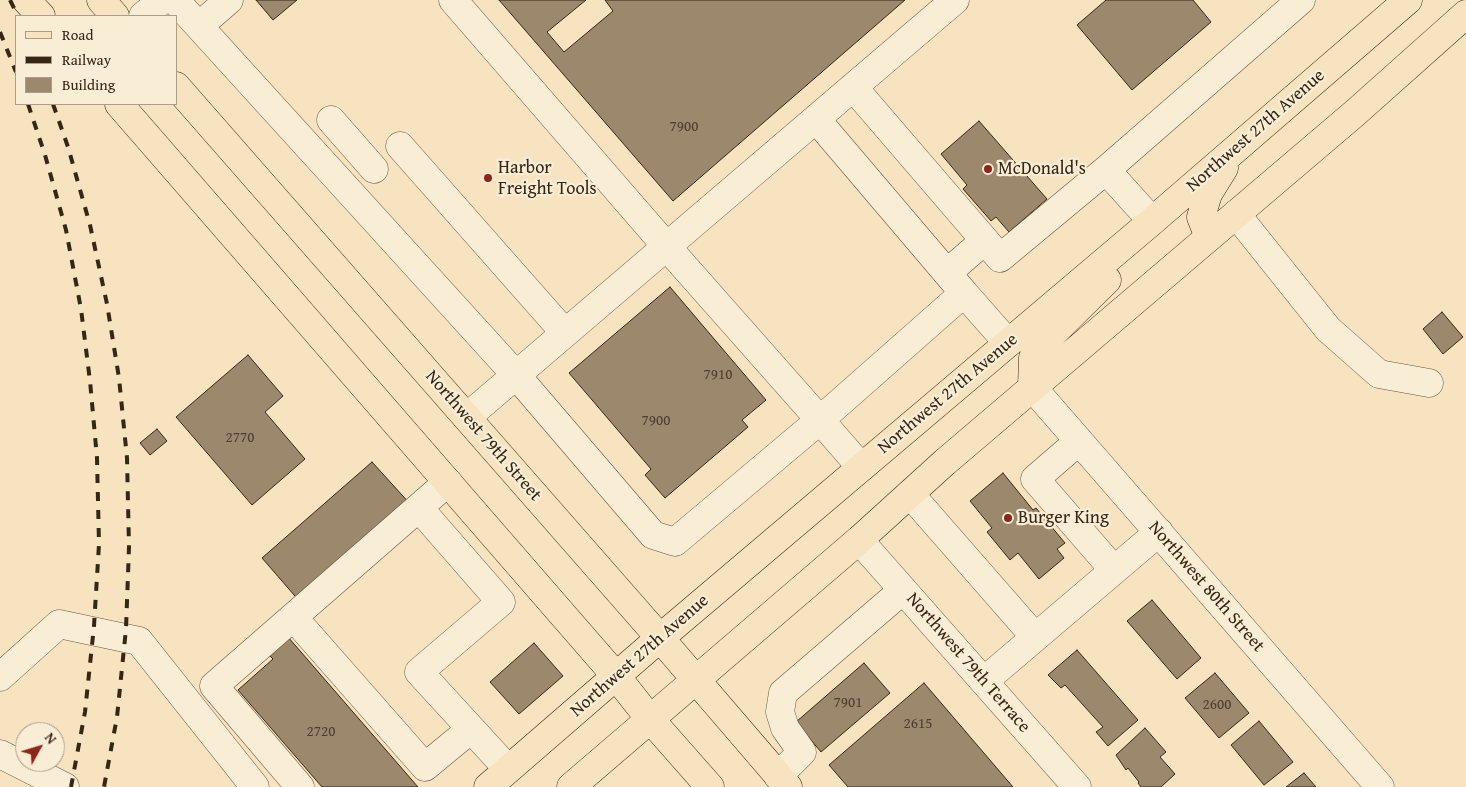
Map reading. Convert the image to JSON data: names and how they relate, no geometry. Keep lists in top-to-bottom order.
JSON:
{
  "streets": {
    "main road": ["Northwest 27th Avenue", "Northwest 79th Street"],
    "street": ["Northwest 80th Street", "Northwest 79th Terrace"]
  },
  "crossings": [
    ["Northwest 27th Avenue", "Northwest 79th Street"]
  ],
  "places": ["McDonald's", "Harbor Freight Tools", "Burger King"],
  "house_numbers": [
    "7900",
    "7910",
    "7900",
    "2770",
    "7901",
    "2600",
    "2615",
    "2720"
  ],
  "legend": ["Road", "Railway", "Building"],
  "north": "top right"
}
